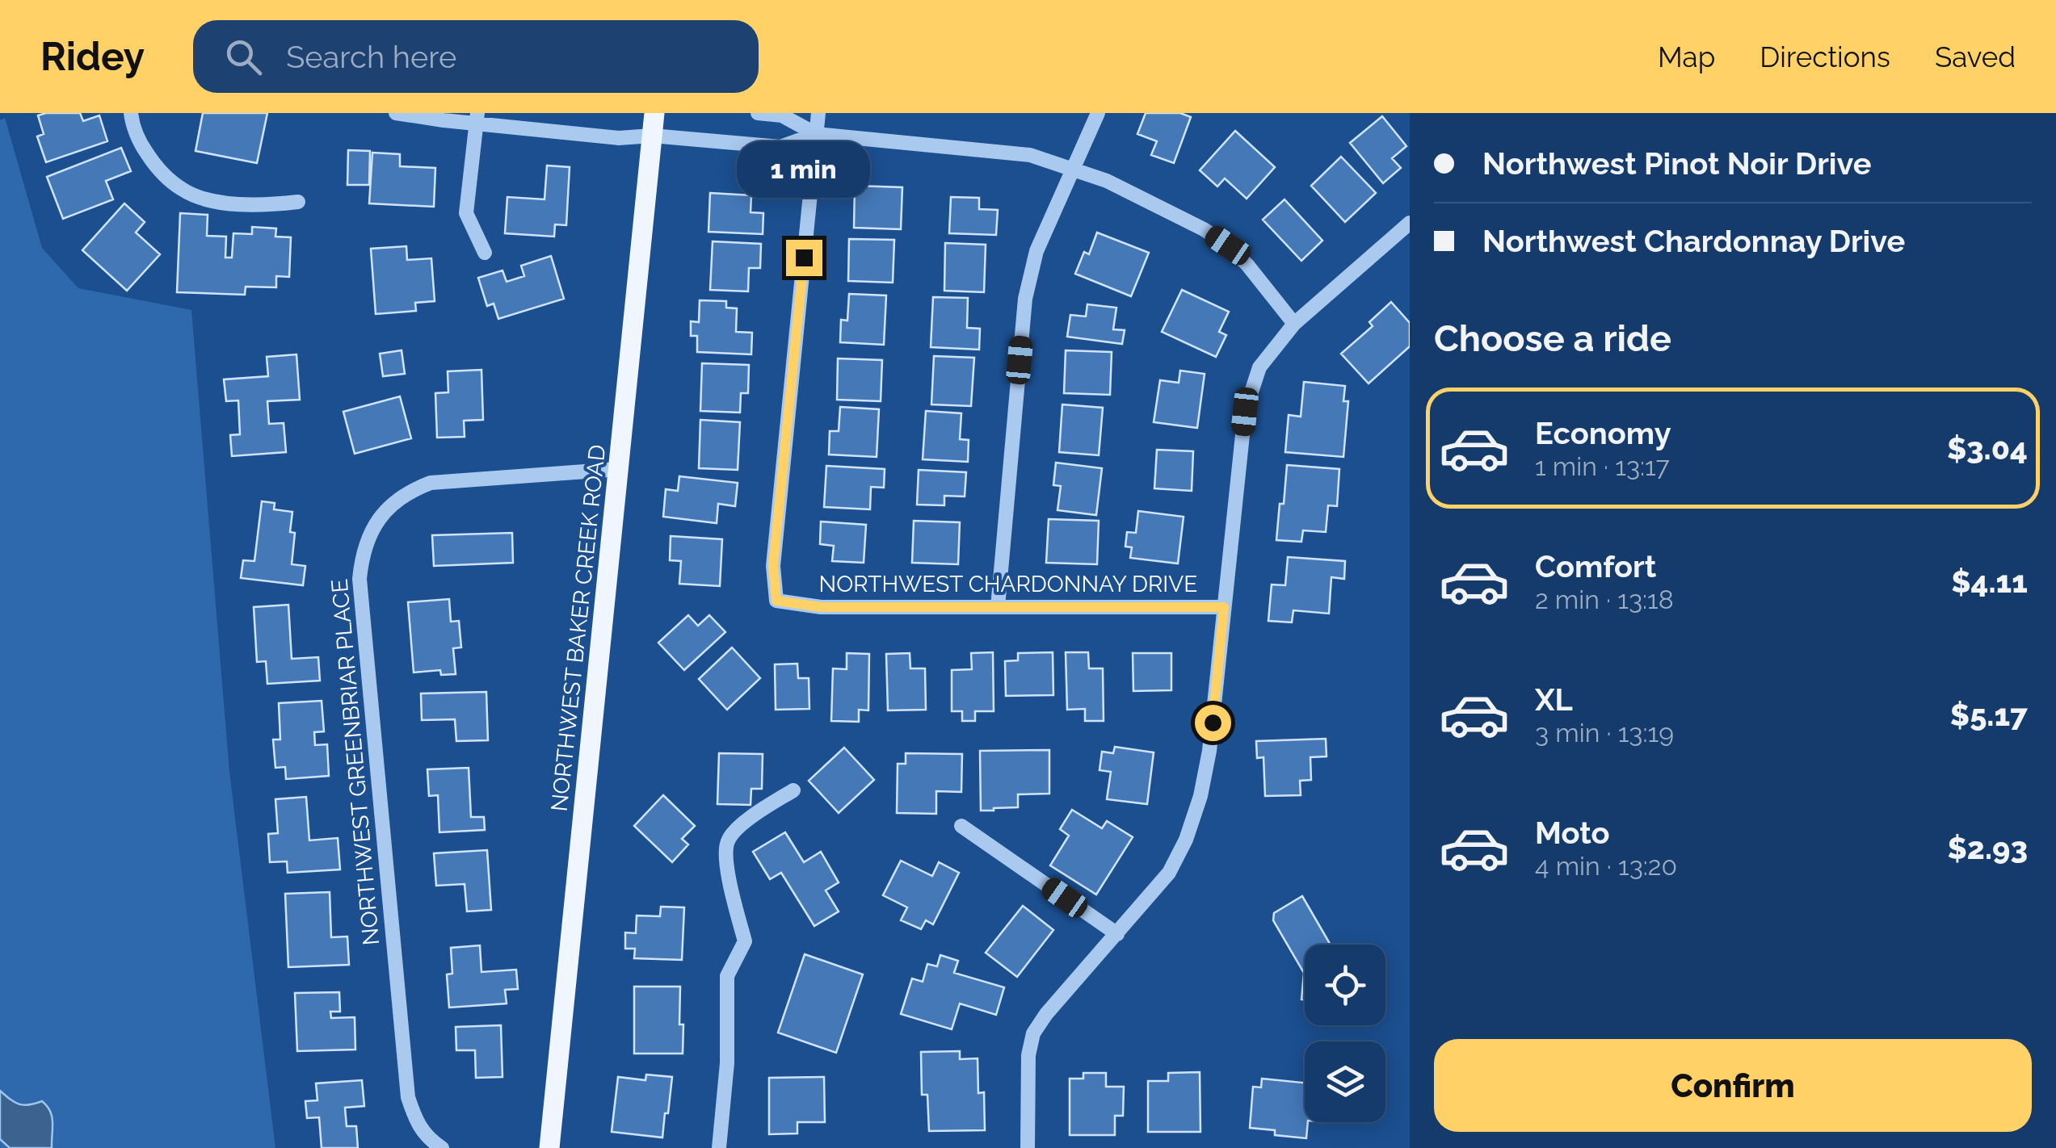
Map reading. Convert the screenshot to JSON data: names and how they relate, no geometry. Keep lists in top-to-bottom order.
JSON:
{
  "streets": {
    "main road": ["NORTHWEST BAKER CREEK ROAD"],
    "street": ["NORTHWEST CHARDONNAY DRIVE", "NORTHWEST GREENBRIAR PLACE"]
  },
  "crossings": [
    ["NORTHWEST BAKER CREEK ROAD", "NORTHWEST GREENBRIAR PLACE"]
  ],
  "page": {
    "header": "Ridey",
    "search": "Search here",
    "nav": ["Map", "Directions", "Saved"],
    "banner": ["Northwest Pinot Noir Drive", "Northwest Chardonnay Drive"],
    "bubble": "1 min",
    "heading": "Choose a ride",
    "list": [
      {
        "name": "Economy",
        "note": "1 min · 13:17",
        "value": "$3.04"
      },
      {
        "name": "Comfort",
        "note": "2 min · 13:18",
        "value": "$4.11"
      },
      {
        "name": "XL",
        "note": "3 min · 13:19",
        "value": "$5.17"
      },
      {
        "name": "Moto",
        "note": "4 min · 13:20",
        "value": "$2.93"
      }
    ],
    "buttons": "Confirm"
  }
}
